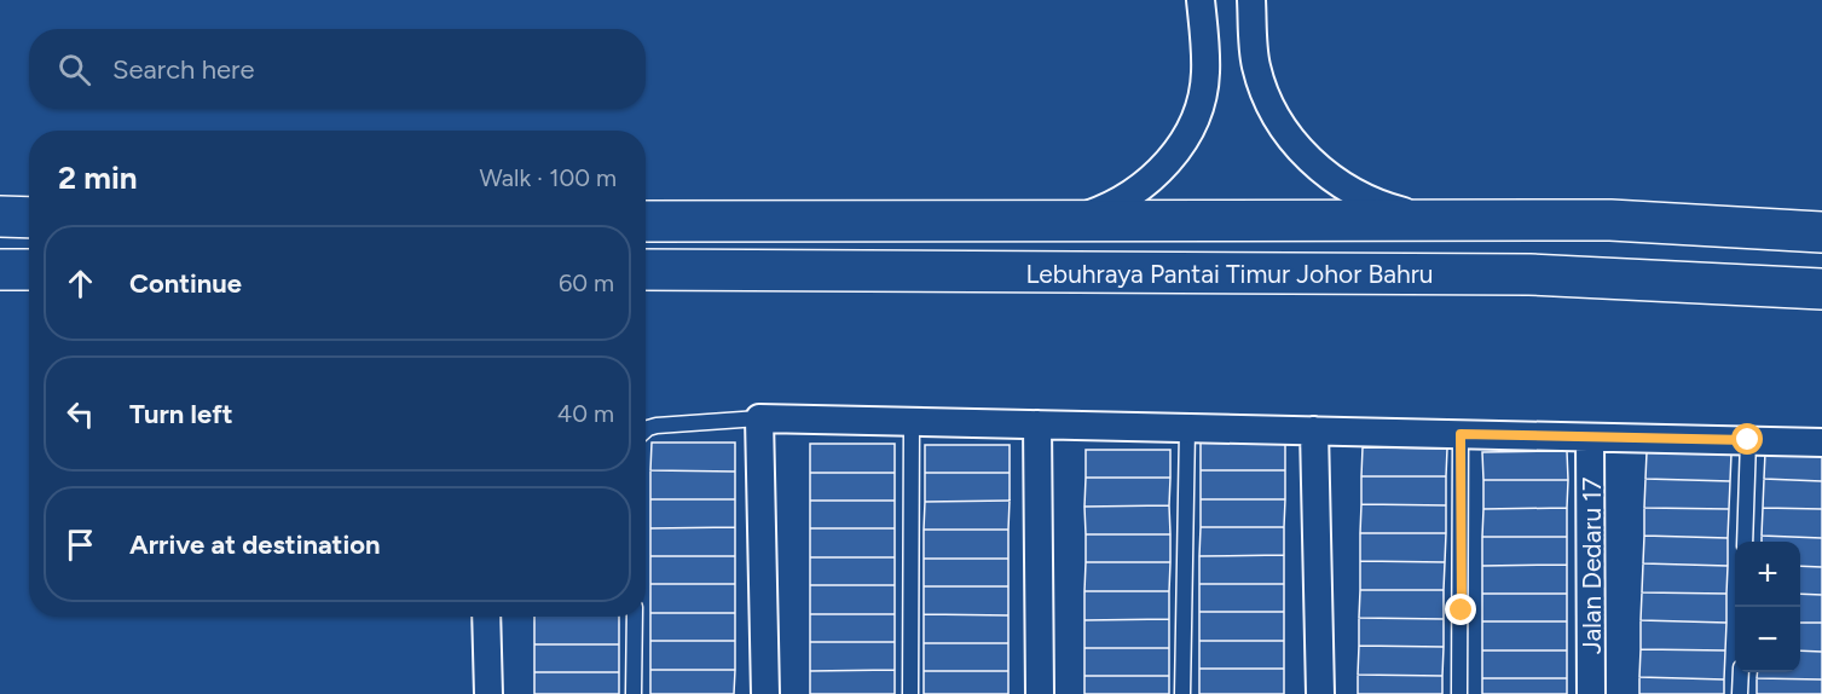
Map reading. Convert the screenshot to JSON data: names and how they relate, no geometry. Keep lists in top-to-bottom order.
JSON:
{
  "streets": {
    "highway": ["Lebuhraya Pantai Timur Johor Bahru"],
    "street": ["Jalan Dedaru 17"]
  },
  "page": {
    "search": "Search here",
    "heading": ["2 min", "Walk · 100 m"],
    "list": [
      ["Continue", "60 m"],
      ["Turn left", "40 m"],
      "Arrive at destination"
    ],
    "map_buttons": ["+", "−"]
  }
}
